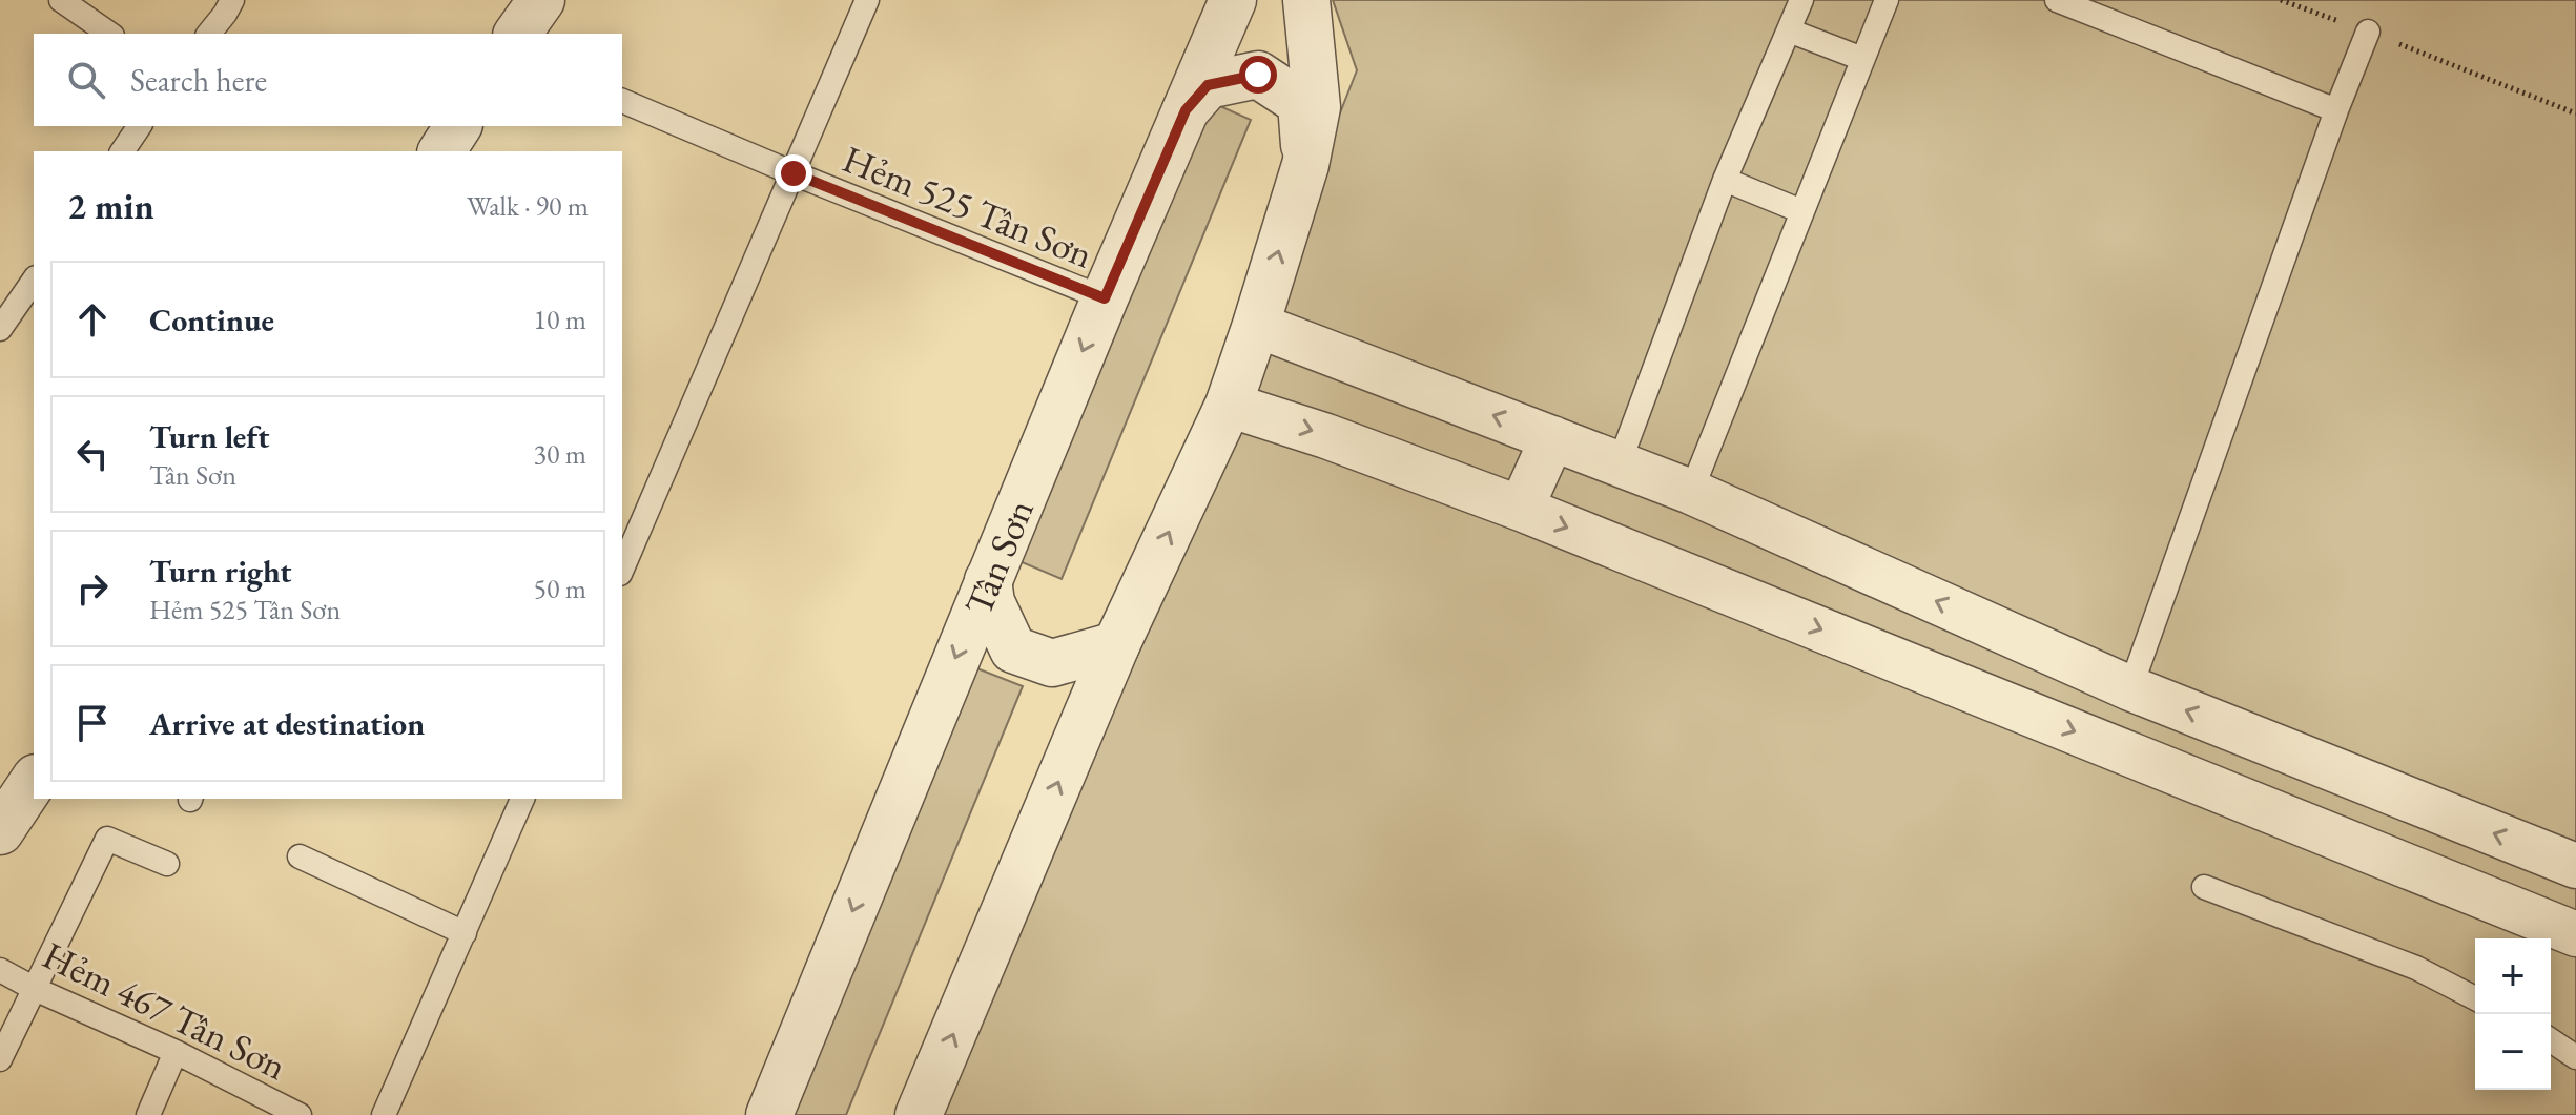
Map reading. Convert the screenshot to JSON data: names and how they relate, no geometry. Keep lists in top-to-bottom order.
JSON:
{
  "streets": {
    "street": ["Tân Sơn"],
    "lane": ["Hẻm 525 Tân Sơn", "Hẻm 467 Tân Sơn"]
  },
  "crossings": [
    ["Hẻm 525 Tân Sơn", "Tân Sơn"]
  ],
  "page": {
    "search": "Search here",
    "heading": ["2 min", "Walk · 90 m"],
    "list": [
      ["Continue", "10 m"],
      ["Turn left", "Tân Sơn", "30 m"],
      ["Turn right", "Hẻm 525 Tân Sơn", "50 m"],
      "Arrive at destination"
    ],
    "map_buttons": ["+", "−"]
  }
}
